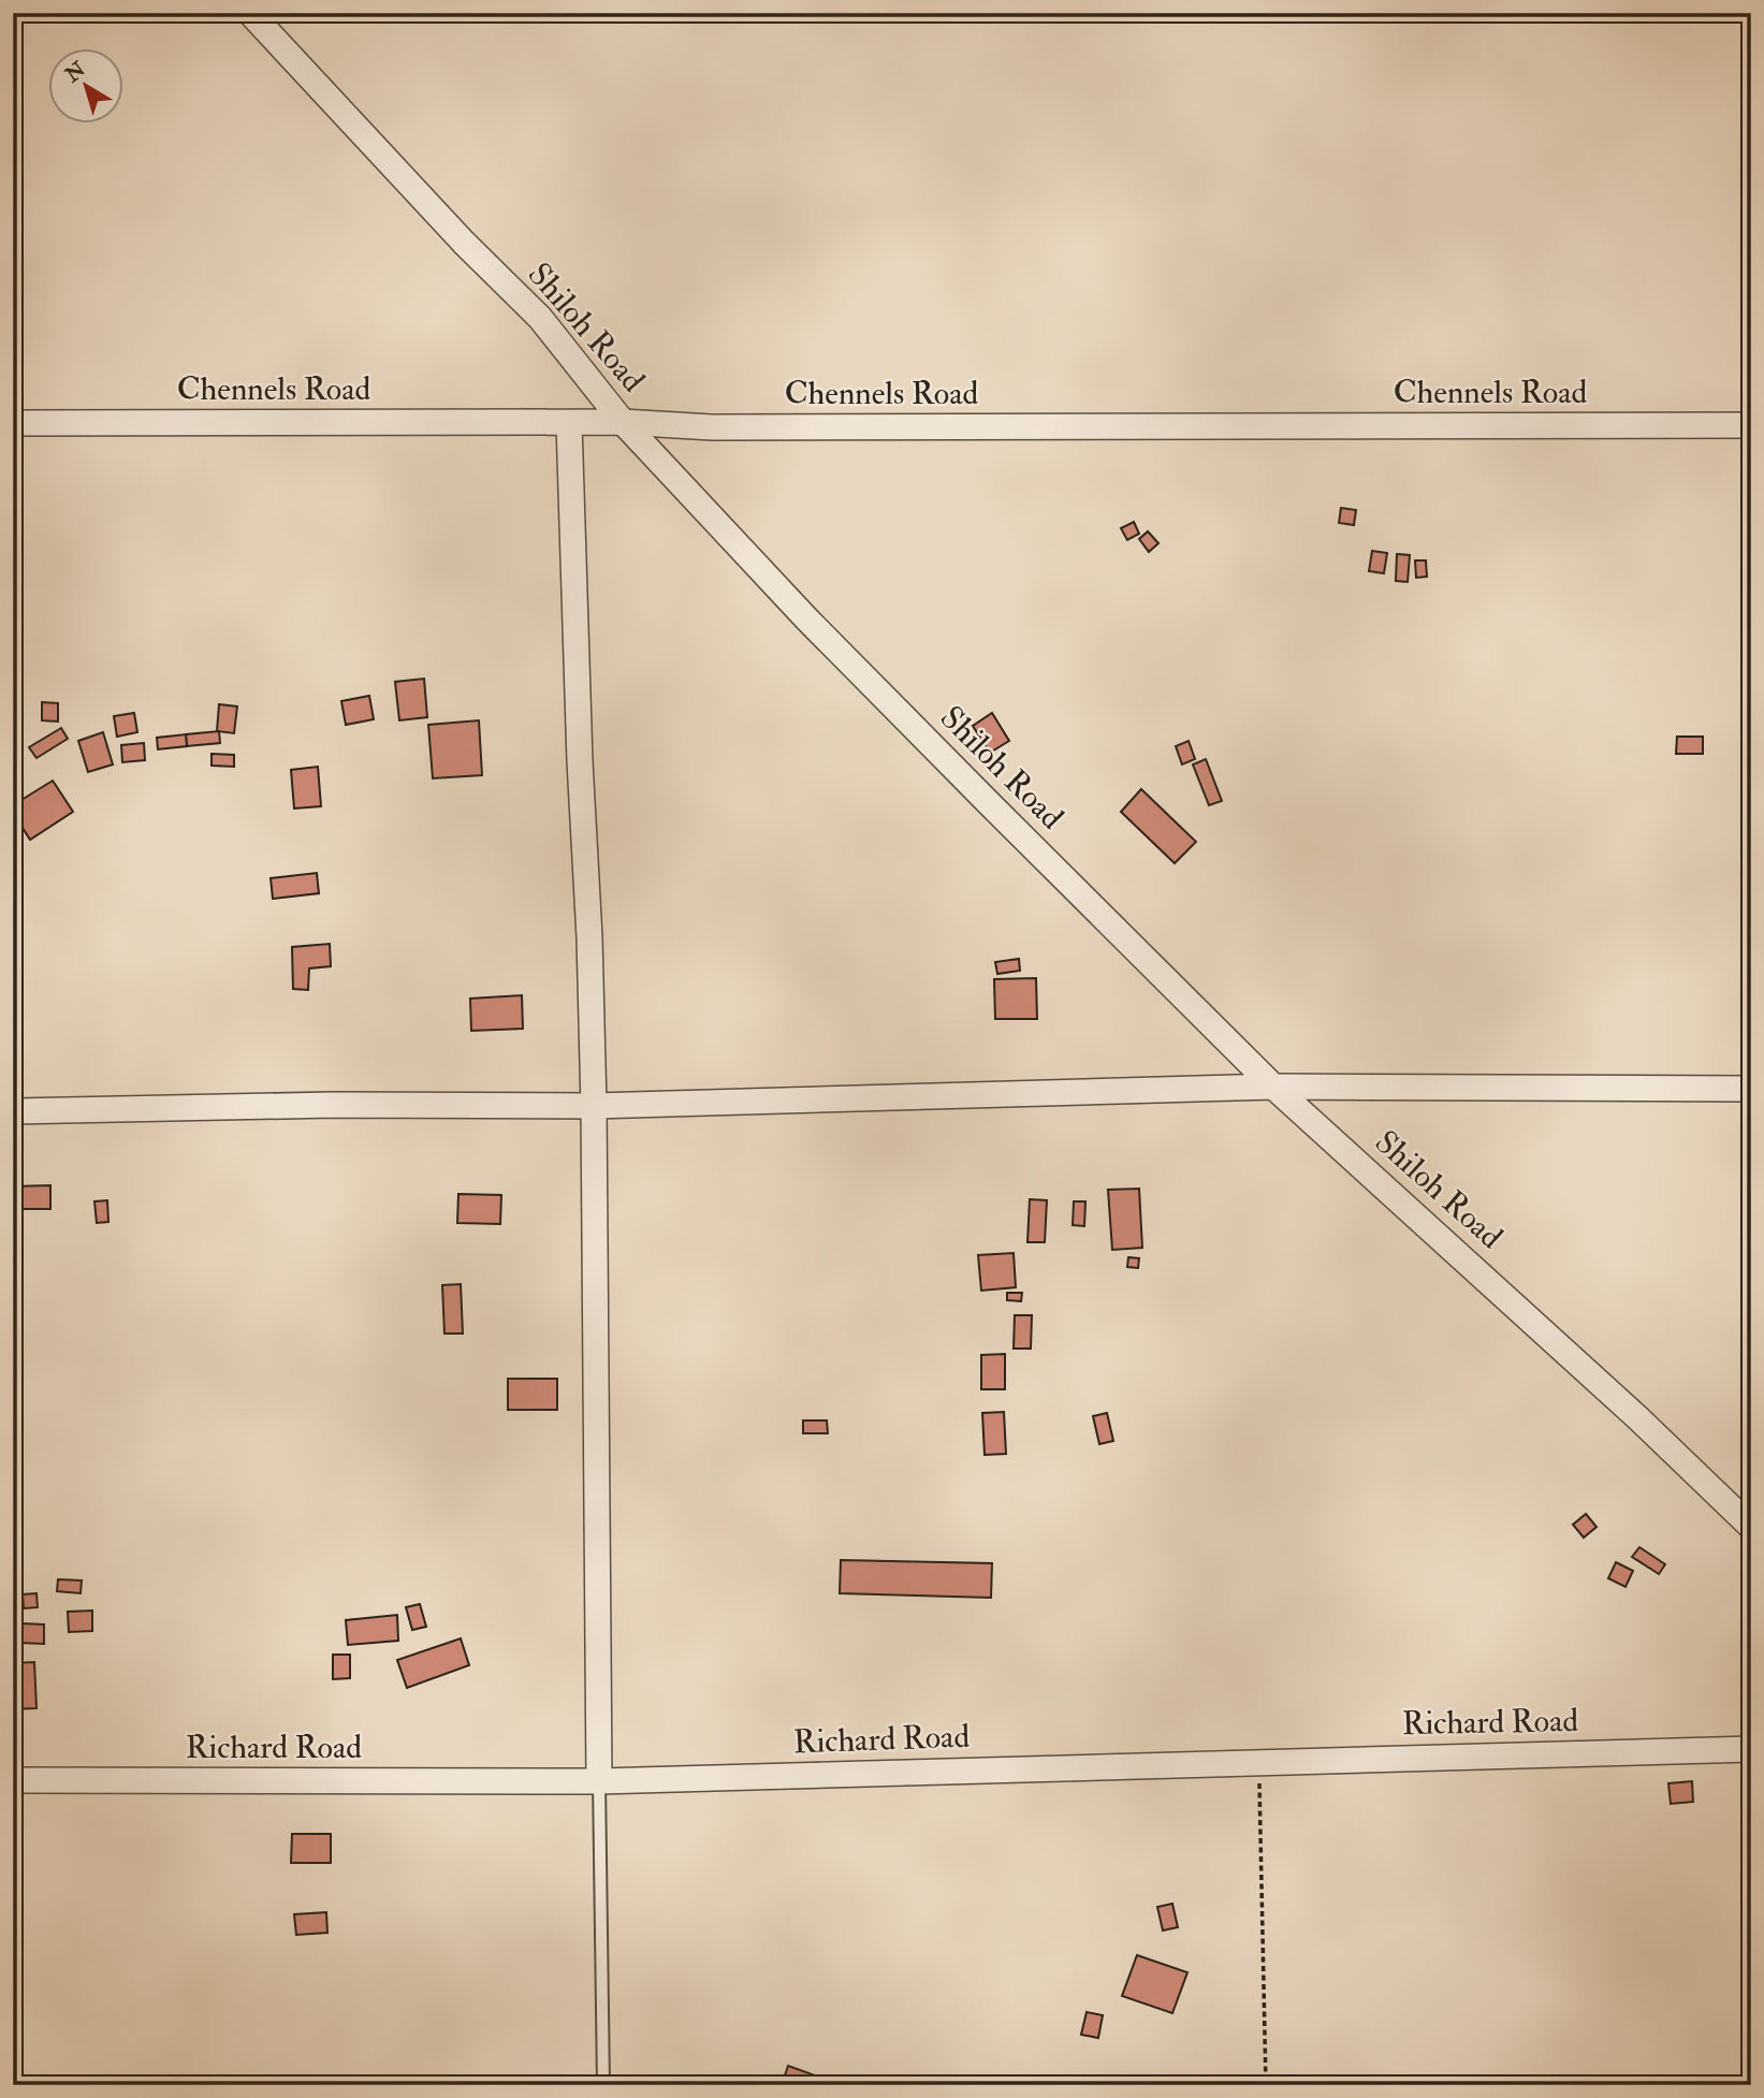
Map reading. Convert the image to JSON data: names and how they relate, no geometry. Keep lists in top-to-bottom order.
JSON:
{
  "streets": {
    "street": ["Shiloh Road", "Chennels Road", "Richard Road"]
  },
  "crossings": [
    ["Shiloh Road", "Chennels Road"]
  ],
  "north": "top left"
}
